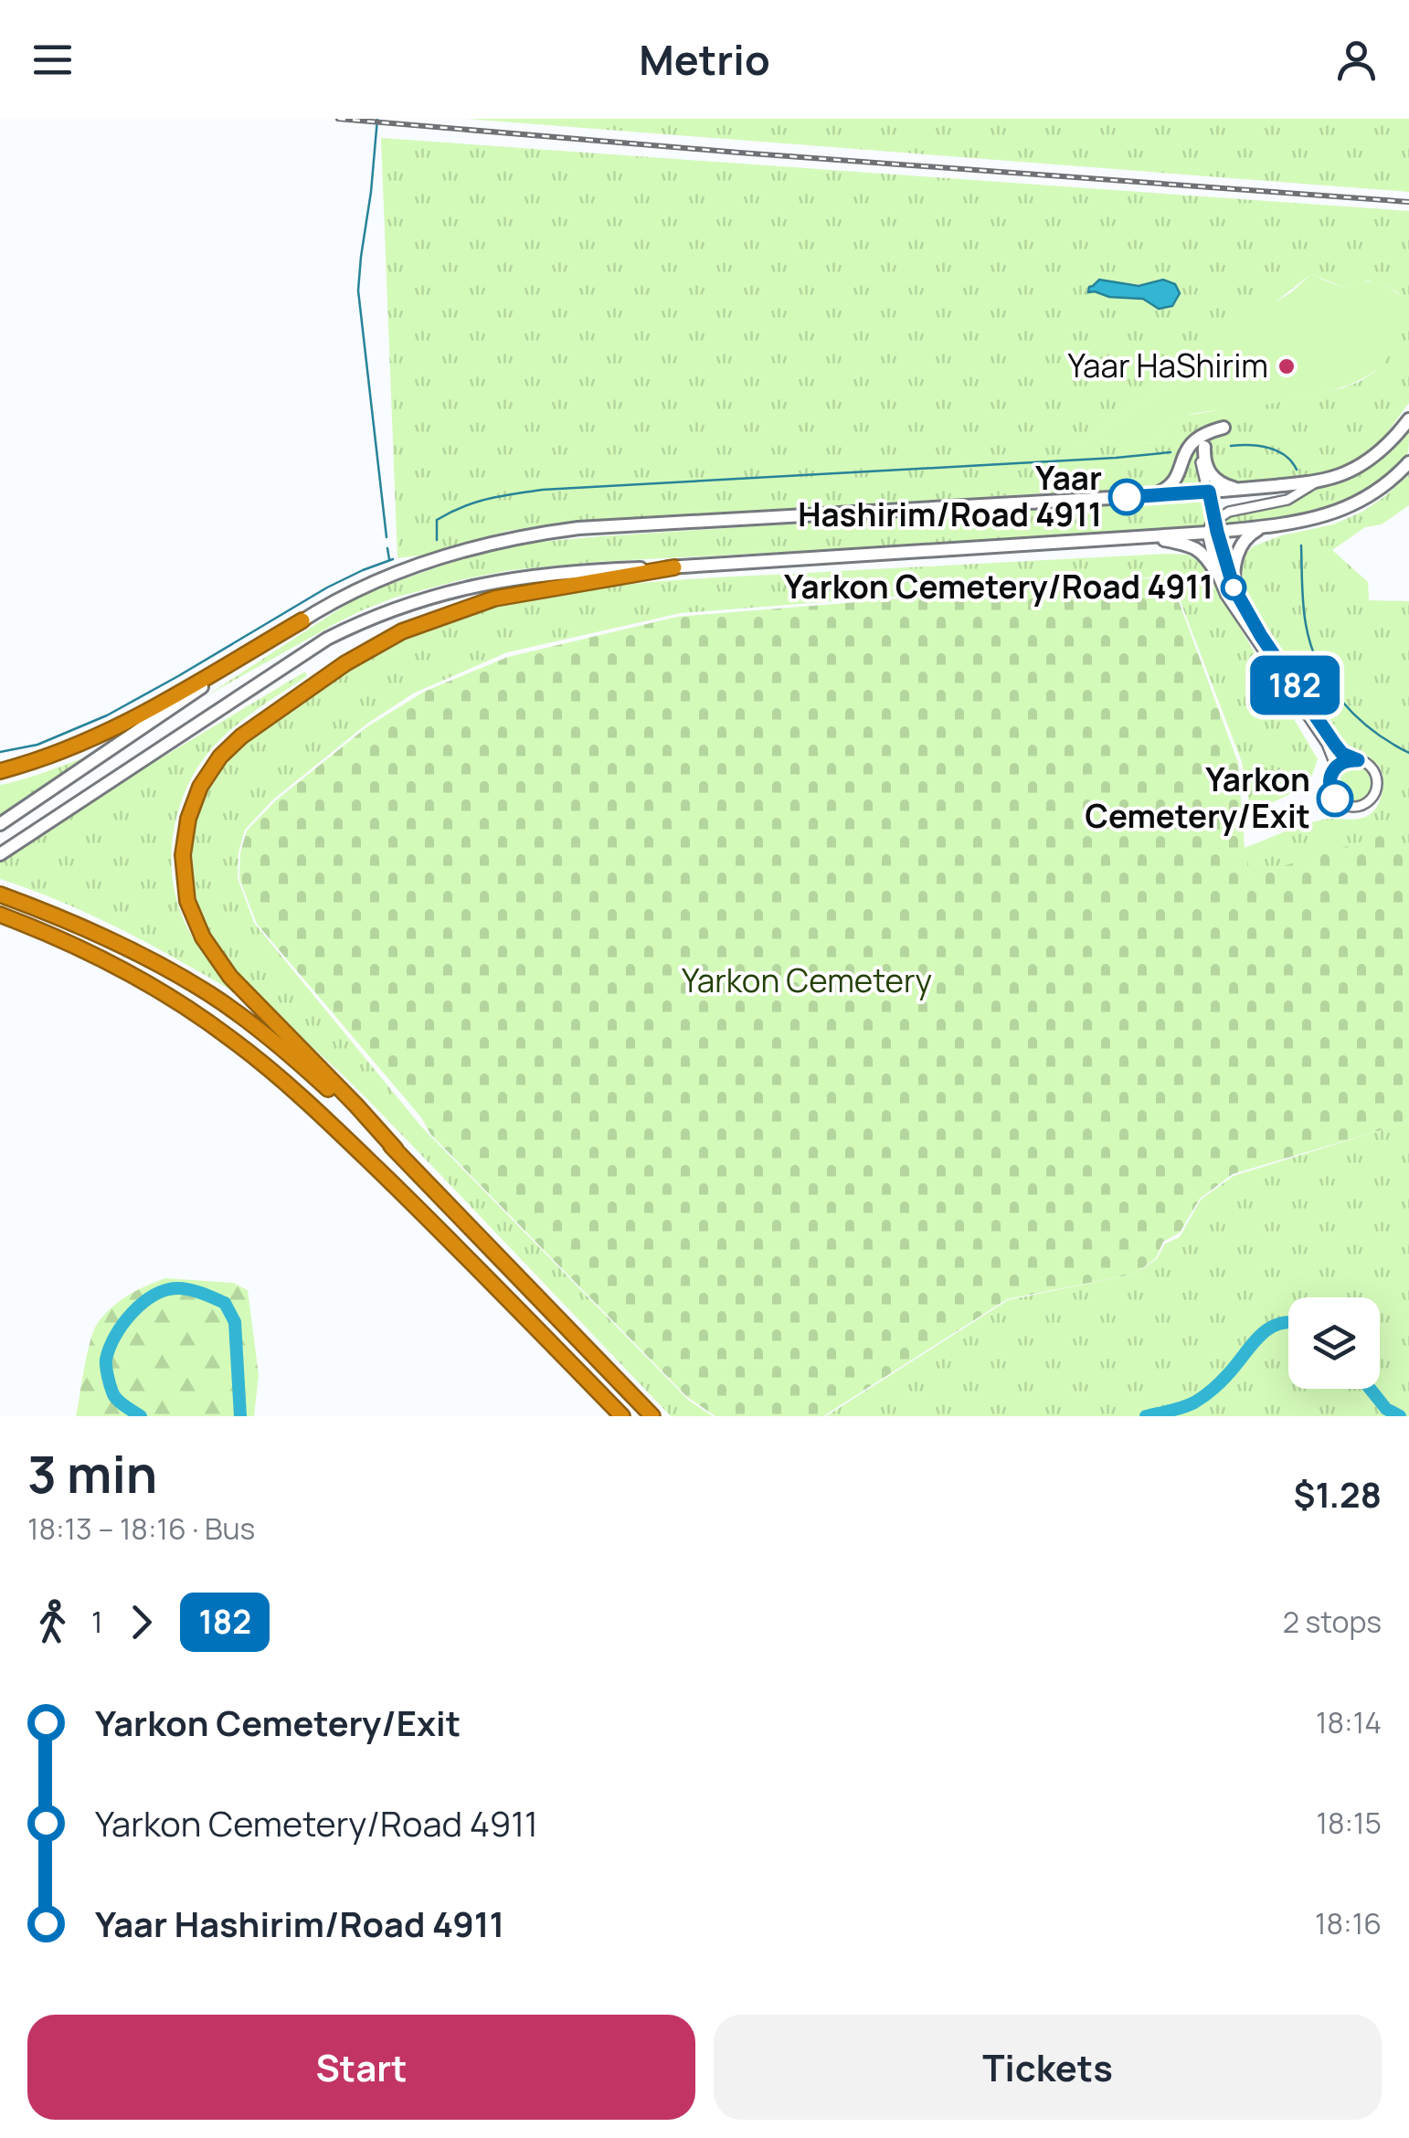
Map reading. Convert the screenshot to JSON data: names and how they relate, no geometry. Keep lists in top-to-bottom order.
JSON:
{
  "parks": ["Yarkon Cemetery"],
  "places": [
    "Yaar HaShirim",
    "Yaar Hashirim/Road 4911",
    "Yarkon Cemetery/Road 4911",
    "Yarkon Cemetery/Exit"
  ],
  "lines": ["bus line 182"],
  "page": {
    "header": "Metrio",
    "on_map": "182",
    "heading": ["3 min", "18:13 – 18:16 · Bus", "$1.28"],
    "legs": ["1", "182", "2 stops"],
    "list": [
      {
        "name": "Yarkon Cemetery/Exit",
        "value": "18:14"
      },
      {
        "name": "Yarkon Cemetery/Road 4911",
        "value": "18:15"
      },
      {
        "name": "Yaar Hashirim/Road 4911",
        "value": "18:16"
      }
    ],
    "buttons": ["Start", "Tickets"]
  }
}
